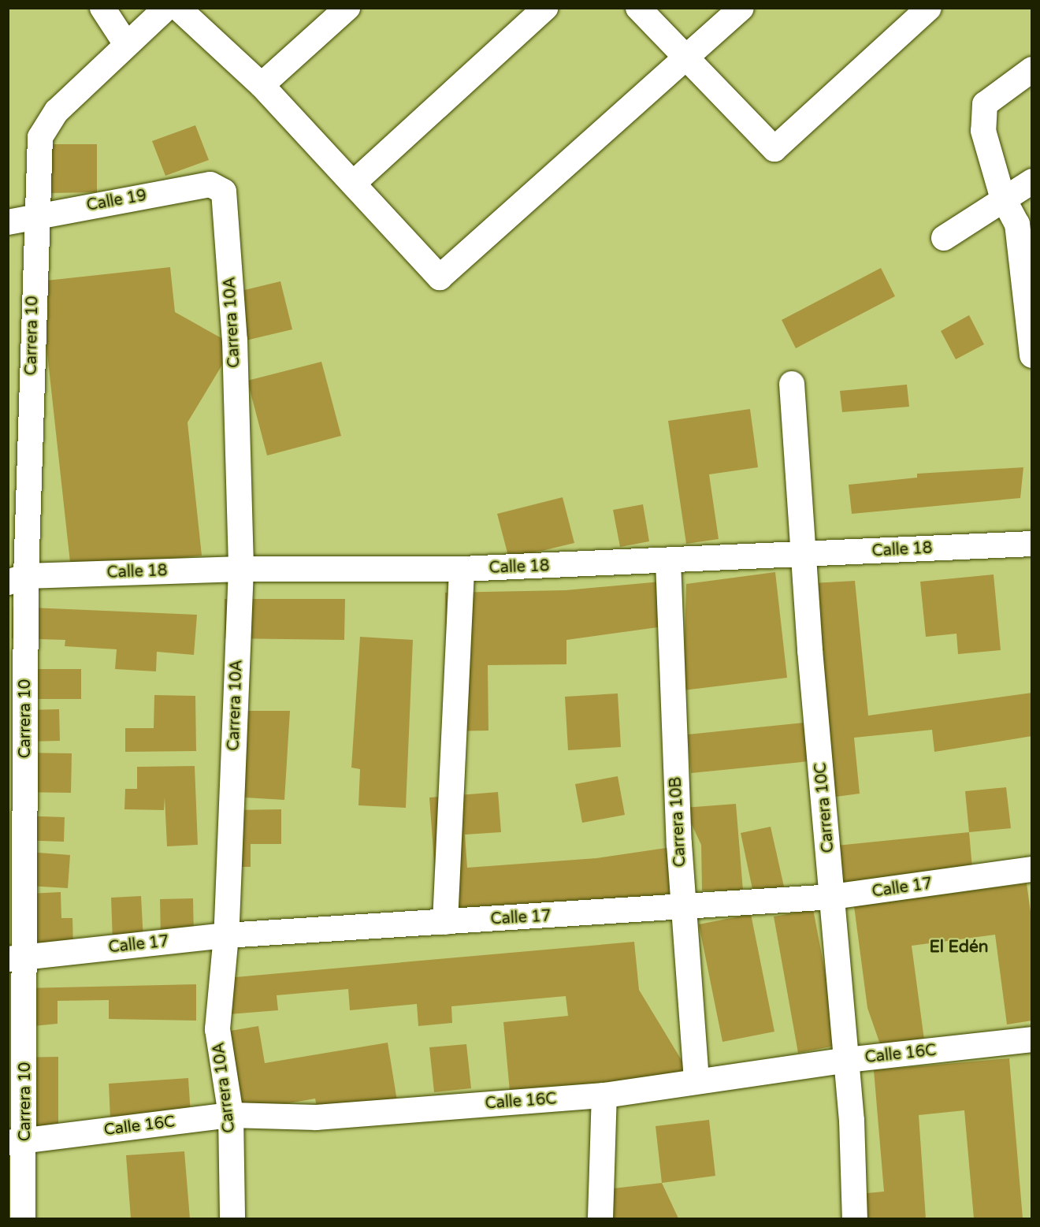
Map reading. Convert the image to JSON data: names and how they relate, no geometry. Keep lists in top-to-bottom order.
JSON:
{
  "streets": {
    "street": [
      "Calle 19",
      "Carrera 10A",
      "Carrera 10",
      "Calle 18",
      "Carrera 10C",
      "Carrera 10B",
      "Calle 17",
      "Calle 16C"
    ]
  },
  "crossings": [
    ["Calle 19", "Carrera 10A"],
    ["Calle 19", "Carrera 10"],
    ["Carrera 10A", "Calle 18"],
    ["Carrera 10A", "Calle 17"],
    ["Carrera 10A", "Calle 16C"],
    ["Carrera 10", "Calle 18"],
    ["Carrera 10", "Calle 17"],
    ["Carrera 10", "Calle 16C"],
    ["Calle 18", "Carrera 10C"],
    ["Calle 18", "Carrera 10B"],
    ["Carrera 10C", "Calle 17"],
    ["Carrera 10C", "Calle 16C"],
    ["Carrera 10B", "Calle 17"],
    ["Carrera 10B", "Calle 16C"]
  ],
  "districts": ["El Edén"]
}
